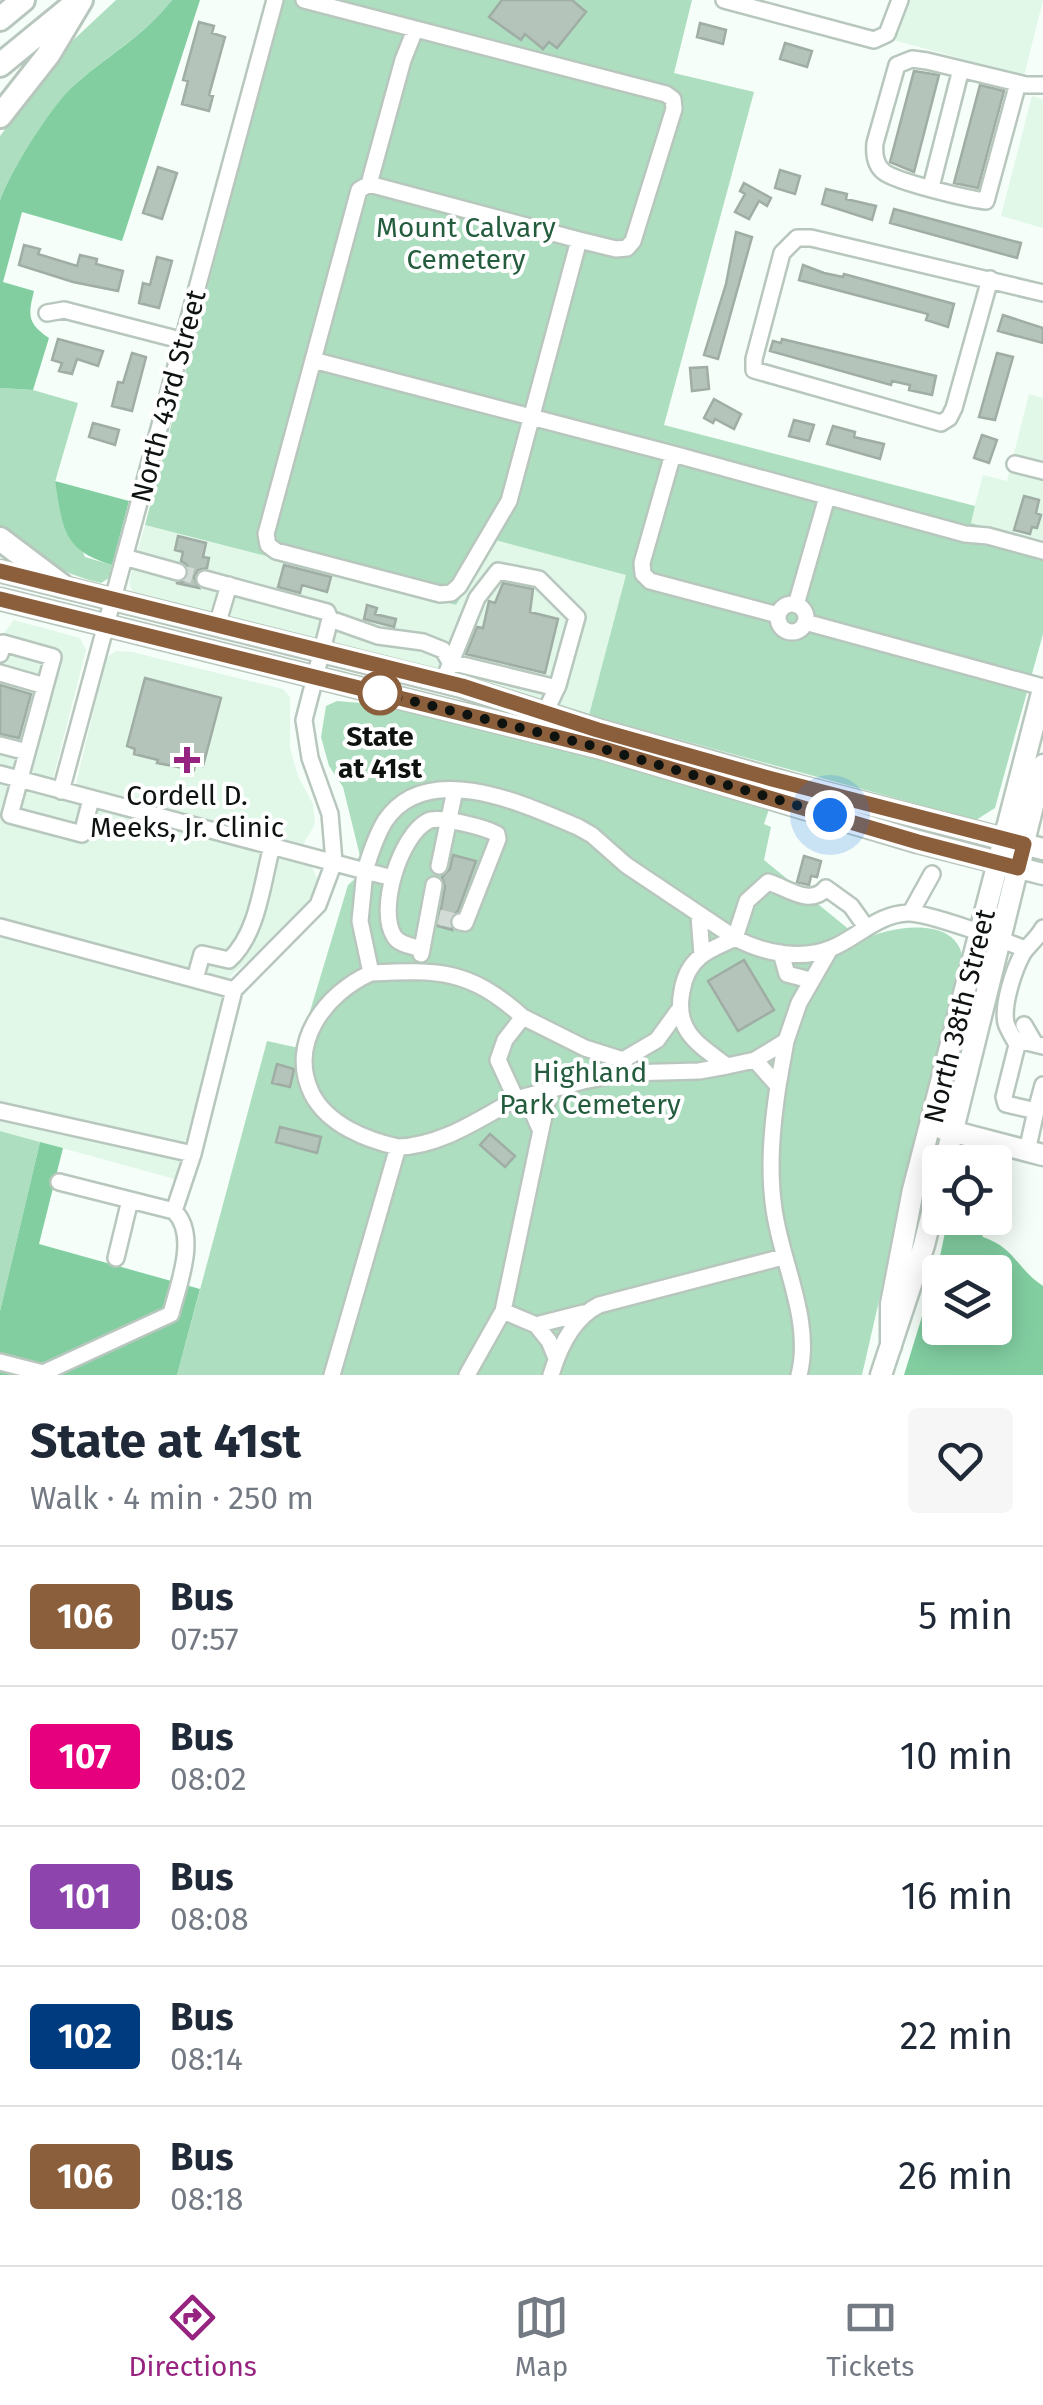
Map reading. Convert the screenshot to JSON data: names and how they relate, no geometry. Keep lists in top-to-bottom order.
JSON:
{
  "streets": {
    "main road": ["North 38th Street"],
    "street": ["North 43rd Street"]
  },
  "parks": ["Mount Calvary Cemetery", "Highland Park Cemetery"],
  "places": {
    "other": ["State at 41st"],
    "health": ["Cordell D. Meeks, Jr. Clinic"]
  },
  "lines": ["bus line 106"],
  "page": {
    "heading": ["State at 41st", "Walk · 4 min · 250 m"],
    "list": [
      {
        "mark": "106",
        "name": "Bus",
        "note": "07:57",
        "value": "5 min"
      },
      {
        "mark": "107",
        "name": "Bus",
        "note": "08:02",
        "value": "10 min"
      },
      {
        "mark": "101",
        "name": "Bus",
        "note": "08:08",
        "value": "16 min"
      },
      {
        "mark": "102",
        "name": "Bus",
        "note": "08:14",
        "value": "22 min"
      },
      {
        "mark": "106",
        "name": "Bus",
        "note": "08:18",
        "value": "26 min"
      }
    ],
    "tabs": ["Directions", "Map", "Tickets"]
  }
}
